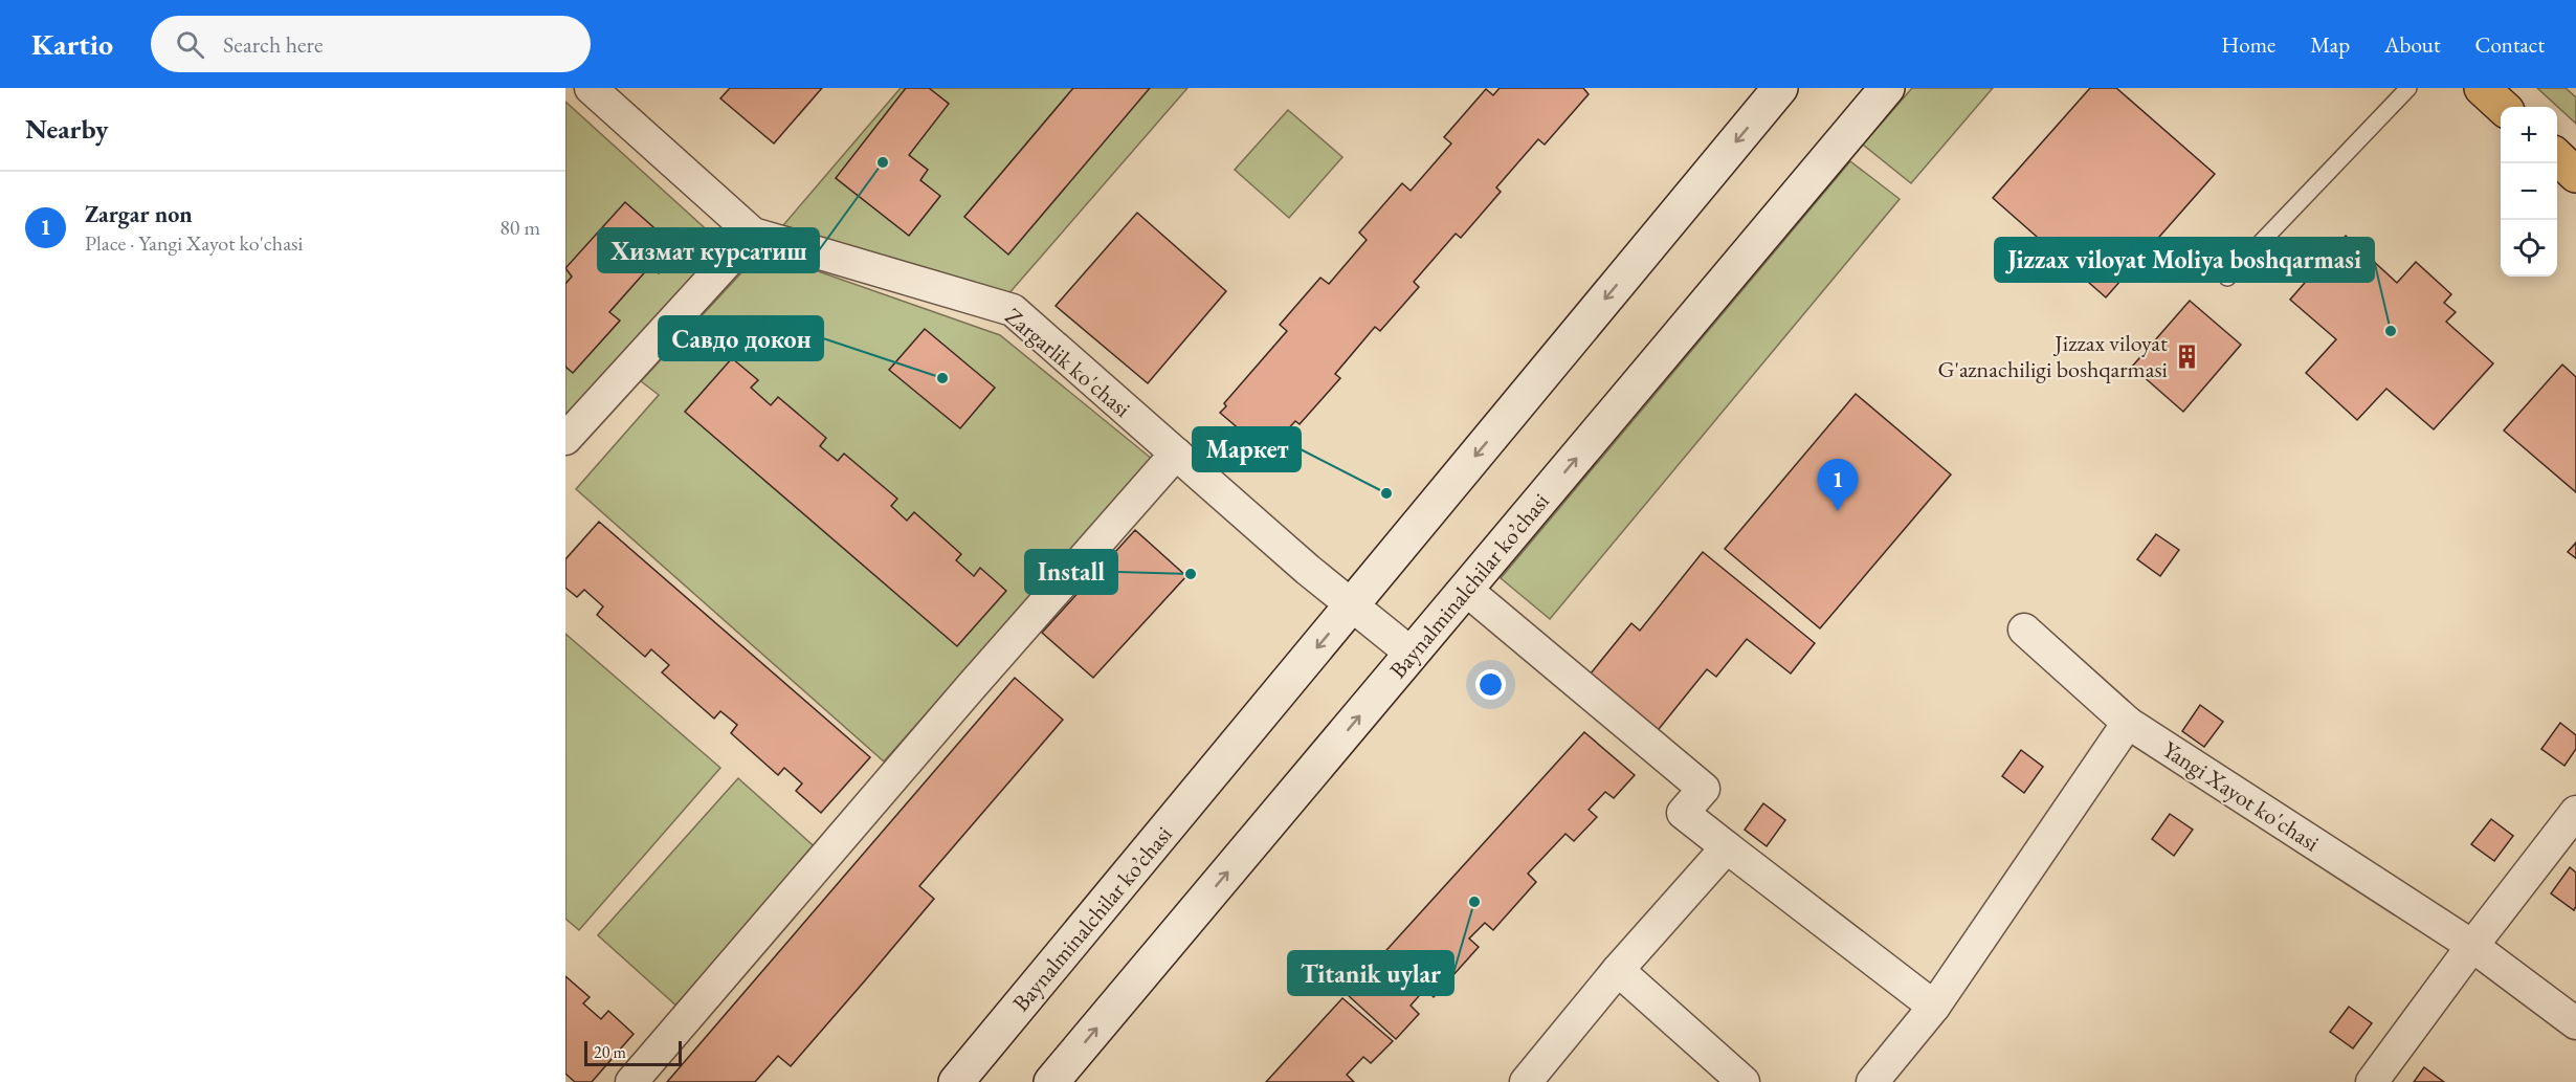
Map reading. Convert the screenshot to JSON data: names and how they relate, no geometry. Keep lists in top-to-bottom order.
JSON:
{
  "streets": {
    "main road": ["Baynalminalchilar ko’chasi"],
    "street": ["Zargarlik ko'chasi", "Yangi Xayot ko'chasi"]
  },
  "crossings": [
    ["Zargarlik ko'chasi", "Baynalminalchilar ko’chasi"]
  ],
  "places": {
    "other": [
      "Хизмат курсатиш",
      "Jizzax viloyat Moliya boshqarmasi",
      "Cавдо докон",
      "Маркет",
      "Install",
      "Titanik uylar"
    ],
    "building": ["Jizzax viloyat G'aznachiligi boshqarmasi"]
  },
  "scale_bar": "20 m",
  "page": {
    "header": "Kartio",
    "search": "Search here",
    "nav": [
      "Home",
      "Map",
      "About",
      "Contact"
    ],
    "heading": "Nearby",
    "map_buttons": ["+", "−"],
    "list": [
      {
        "mark": "1",
        "name": "Zargar non",
        "note": "Place · Yangi Xayot ko'chasi",
        "value": "80 m"
      }
    ],
    "pins": "1",
    "scale": "20 m"
  }
}
